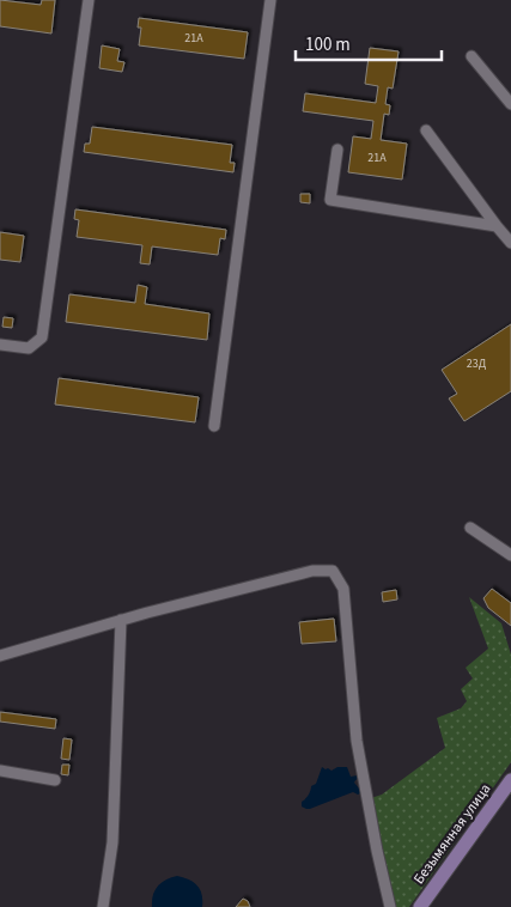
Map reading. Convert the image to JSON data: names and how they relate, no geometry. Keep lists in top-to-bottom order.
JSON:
{
  "streets": {
    "main road": ["Безымянная улица"]
  },
  "house_numbers": ["21А", "21А", "23Д"],
  "scale_bar": "100 m"
}
